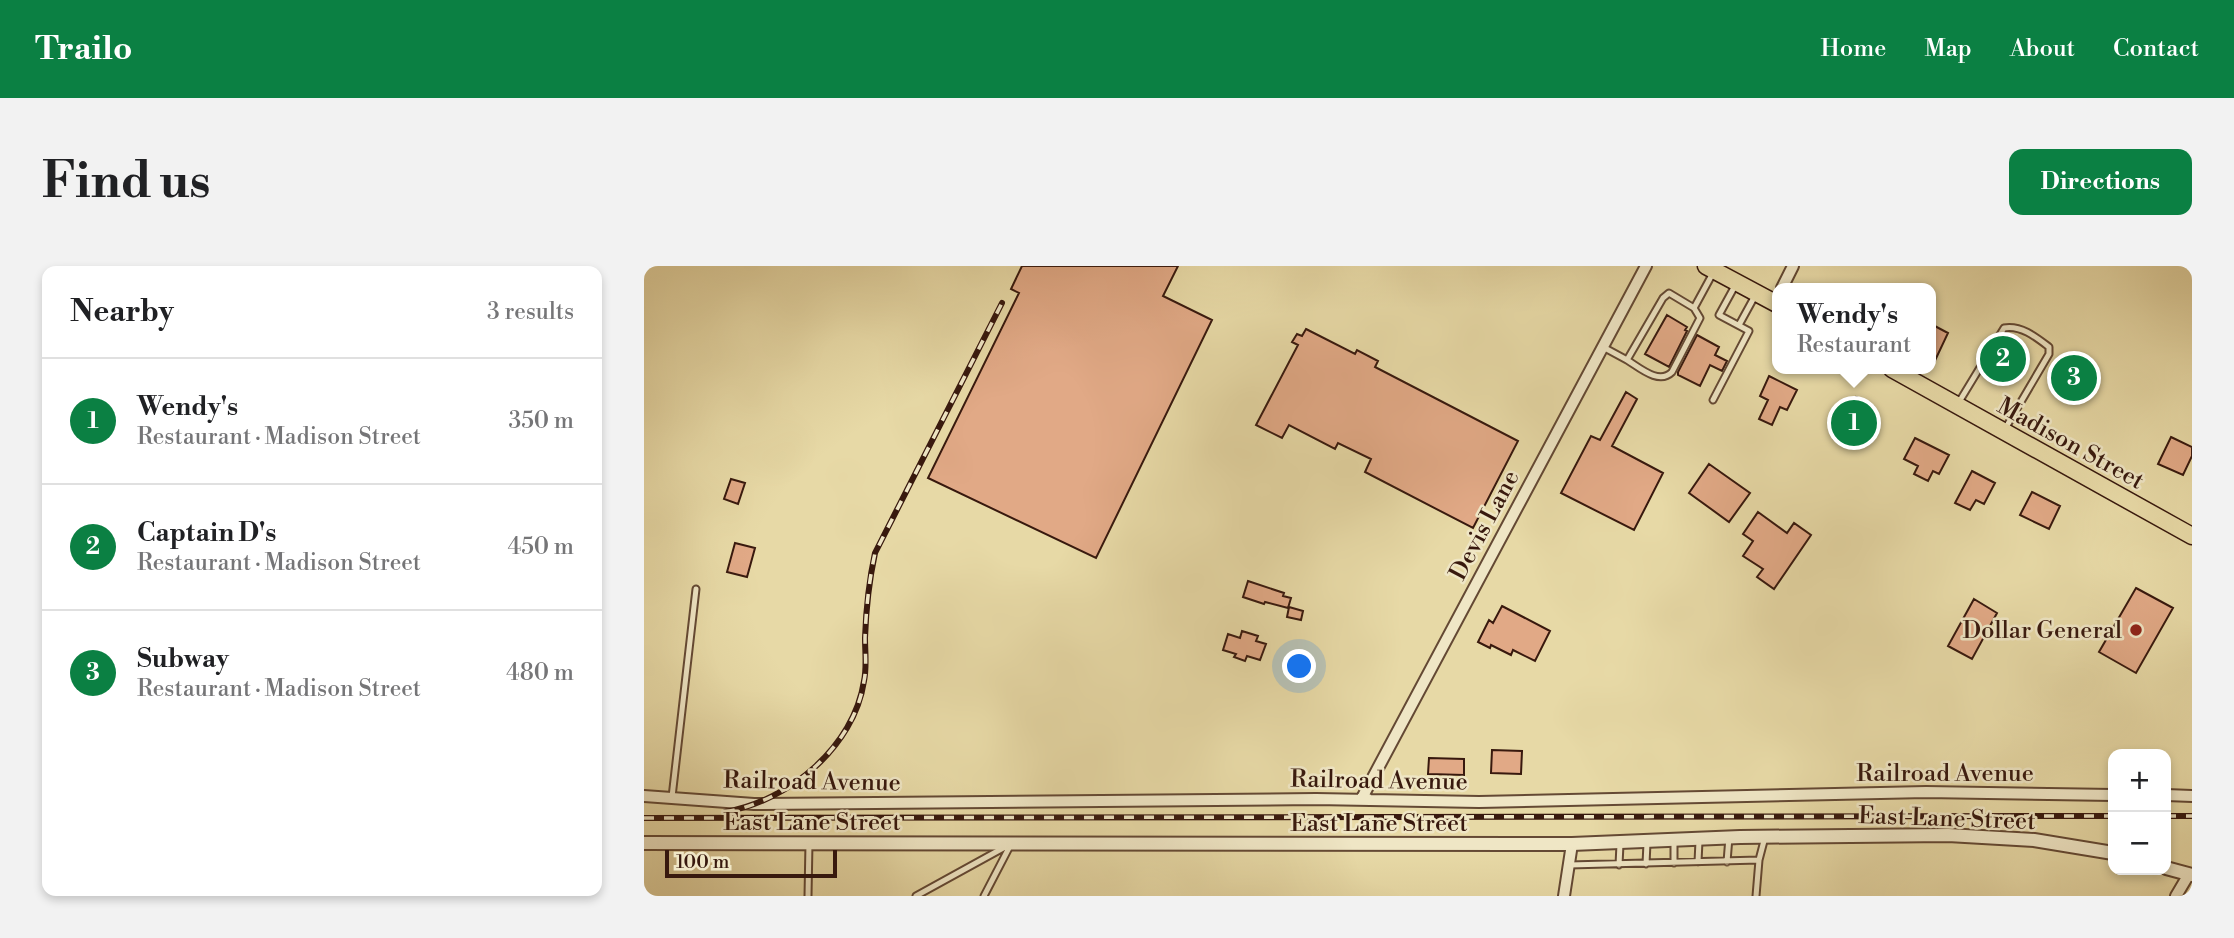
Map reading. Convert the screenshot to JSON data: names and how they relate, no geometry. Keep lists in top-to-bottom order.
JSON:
{
  "streets": {
    "main road": ["Madison Street"],
    "street": ["Devis Lane", "Railroad Avenue", "East Lane Street"]
  },
  "crossings": [
    ["Devis Lane", "Railroad Avenue"]
  ],
  "places": ["Dollar General"],
  "scale_bar": "100 m",
  "page": {
    "header": "Trailo",
    "nav": [
      "Home",
      "Map",
      "About",
      "Contact"
    ],
    "buttons": "Directions",
    "title": "Find us",
    "heading": ["Nearby", "3 results"],
    "popup": ["Wendy's", "Restaurant"],
    "pins": ["2", "3", "1"],
    "list": [
      {
        "mark": "1",
        "name": "Wendy's",
        "note": "Restaurant · Madison Street",
        "value": "350 m"
      },
      {
        "mark": "2",
        "name": "Captain D's",
        "note": "Restaurant · Madison Street",
        "value": "450 m"
      },
      {
        "mark": "3",
        "name": "Subway",
        "note": "Restaurant · Madison Street",
        "value": "480 m"
      }
    ],
    "map_buttons": ["+", "−"],
    "scale": "100 m"
  }
}
